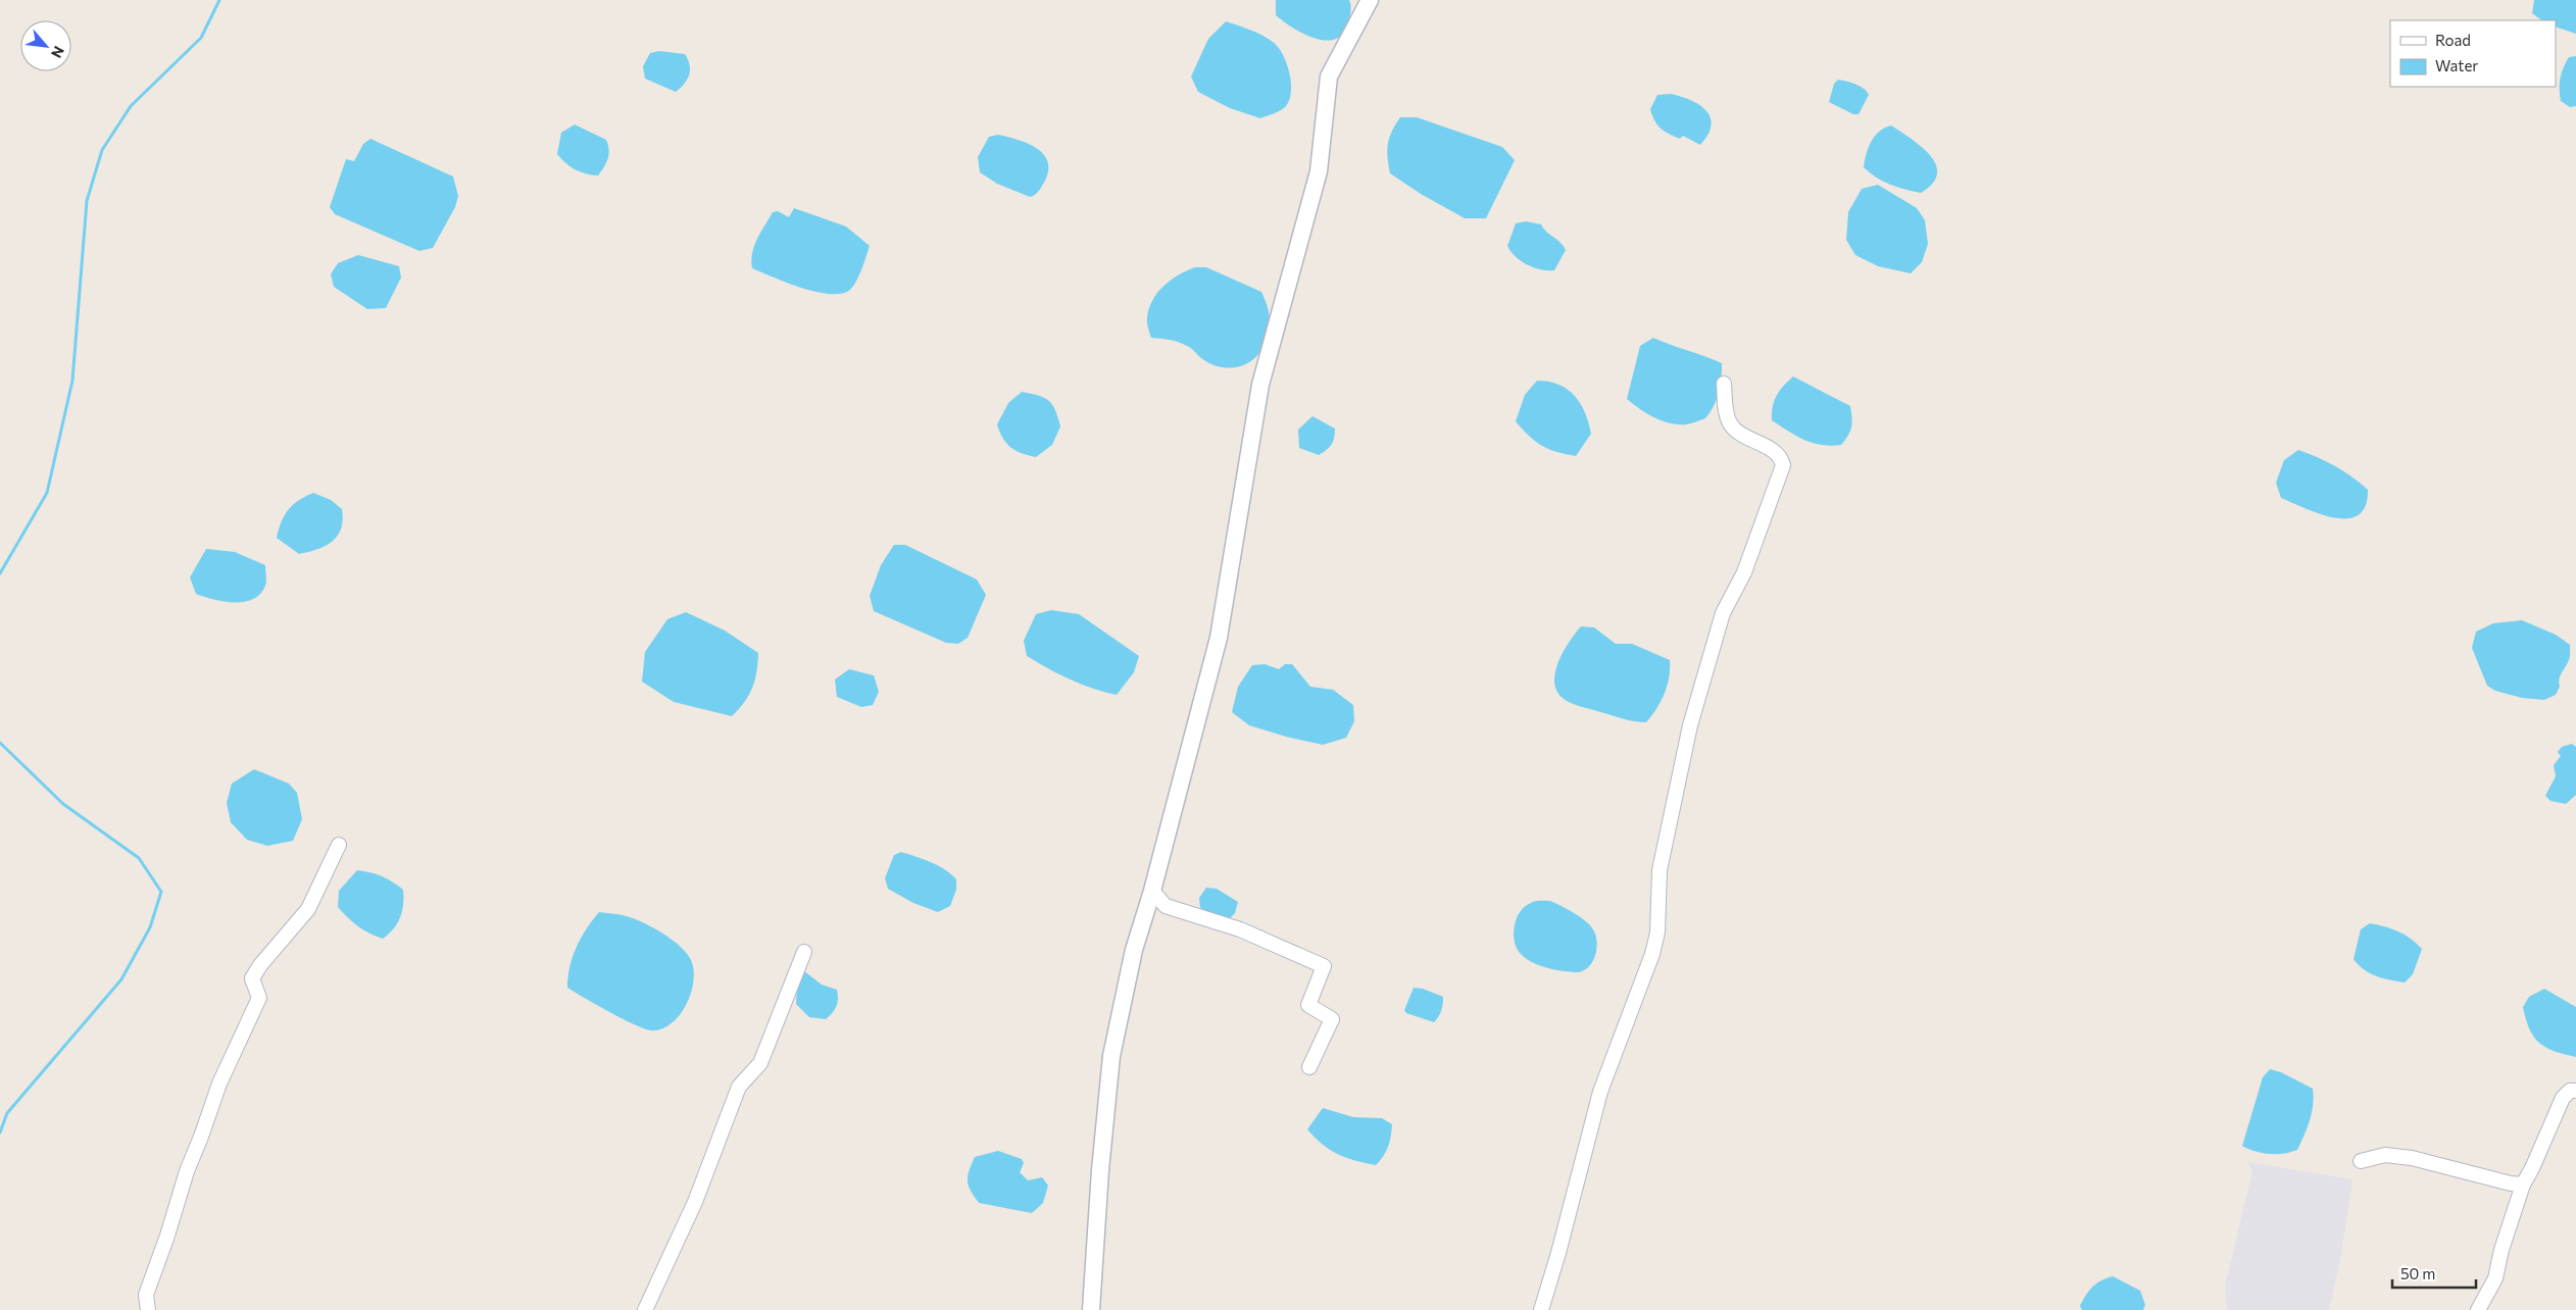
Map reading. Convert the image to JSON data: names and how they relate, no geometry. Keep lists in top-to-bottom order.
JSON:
{
  "legend": ["Road", "Water"],
  "scale_bar": "50 m",
  "north": "bottom right"
}
